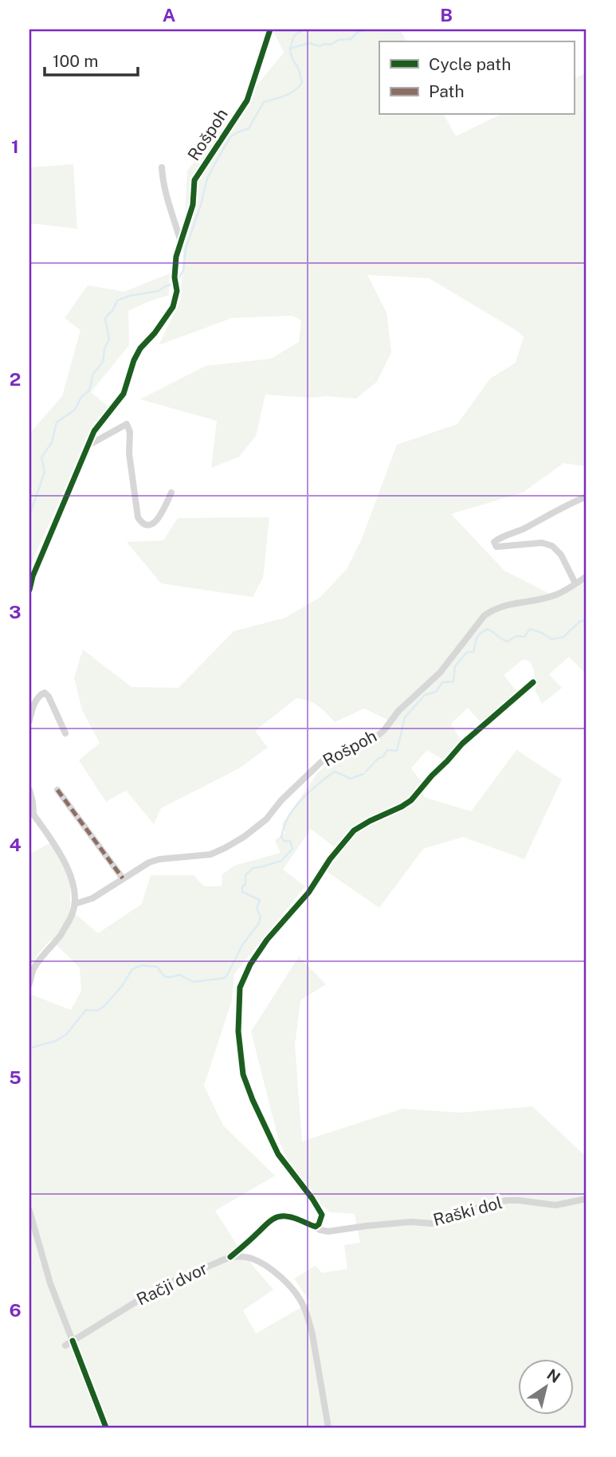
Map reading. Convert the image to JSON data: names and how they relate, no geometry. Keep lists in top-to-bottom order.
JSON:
{
  "streets": {
    "street": ["Rošpoh", "Raški dol", "Račji dvor"]
  },
  "crossings": [
    ["Raški dol", "Račji dvor"]
  ],
  "legend": ["Cycle path", "Path"],
  "scale_bar": "100 m",
  "north": "top right",
  "grid": {
    "columns": ["A", "B"],
    "rows": [
      "1",
      "2",
      "3",
      "4",
      "5",
      "6"
    ]
  }
}
